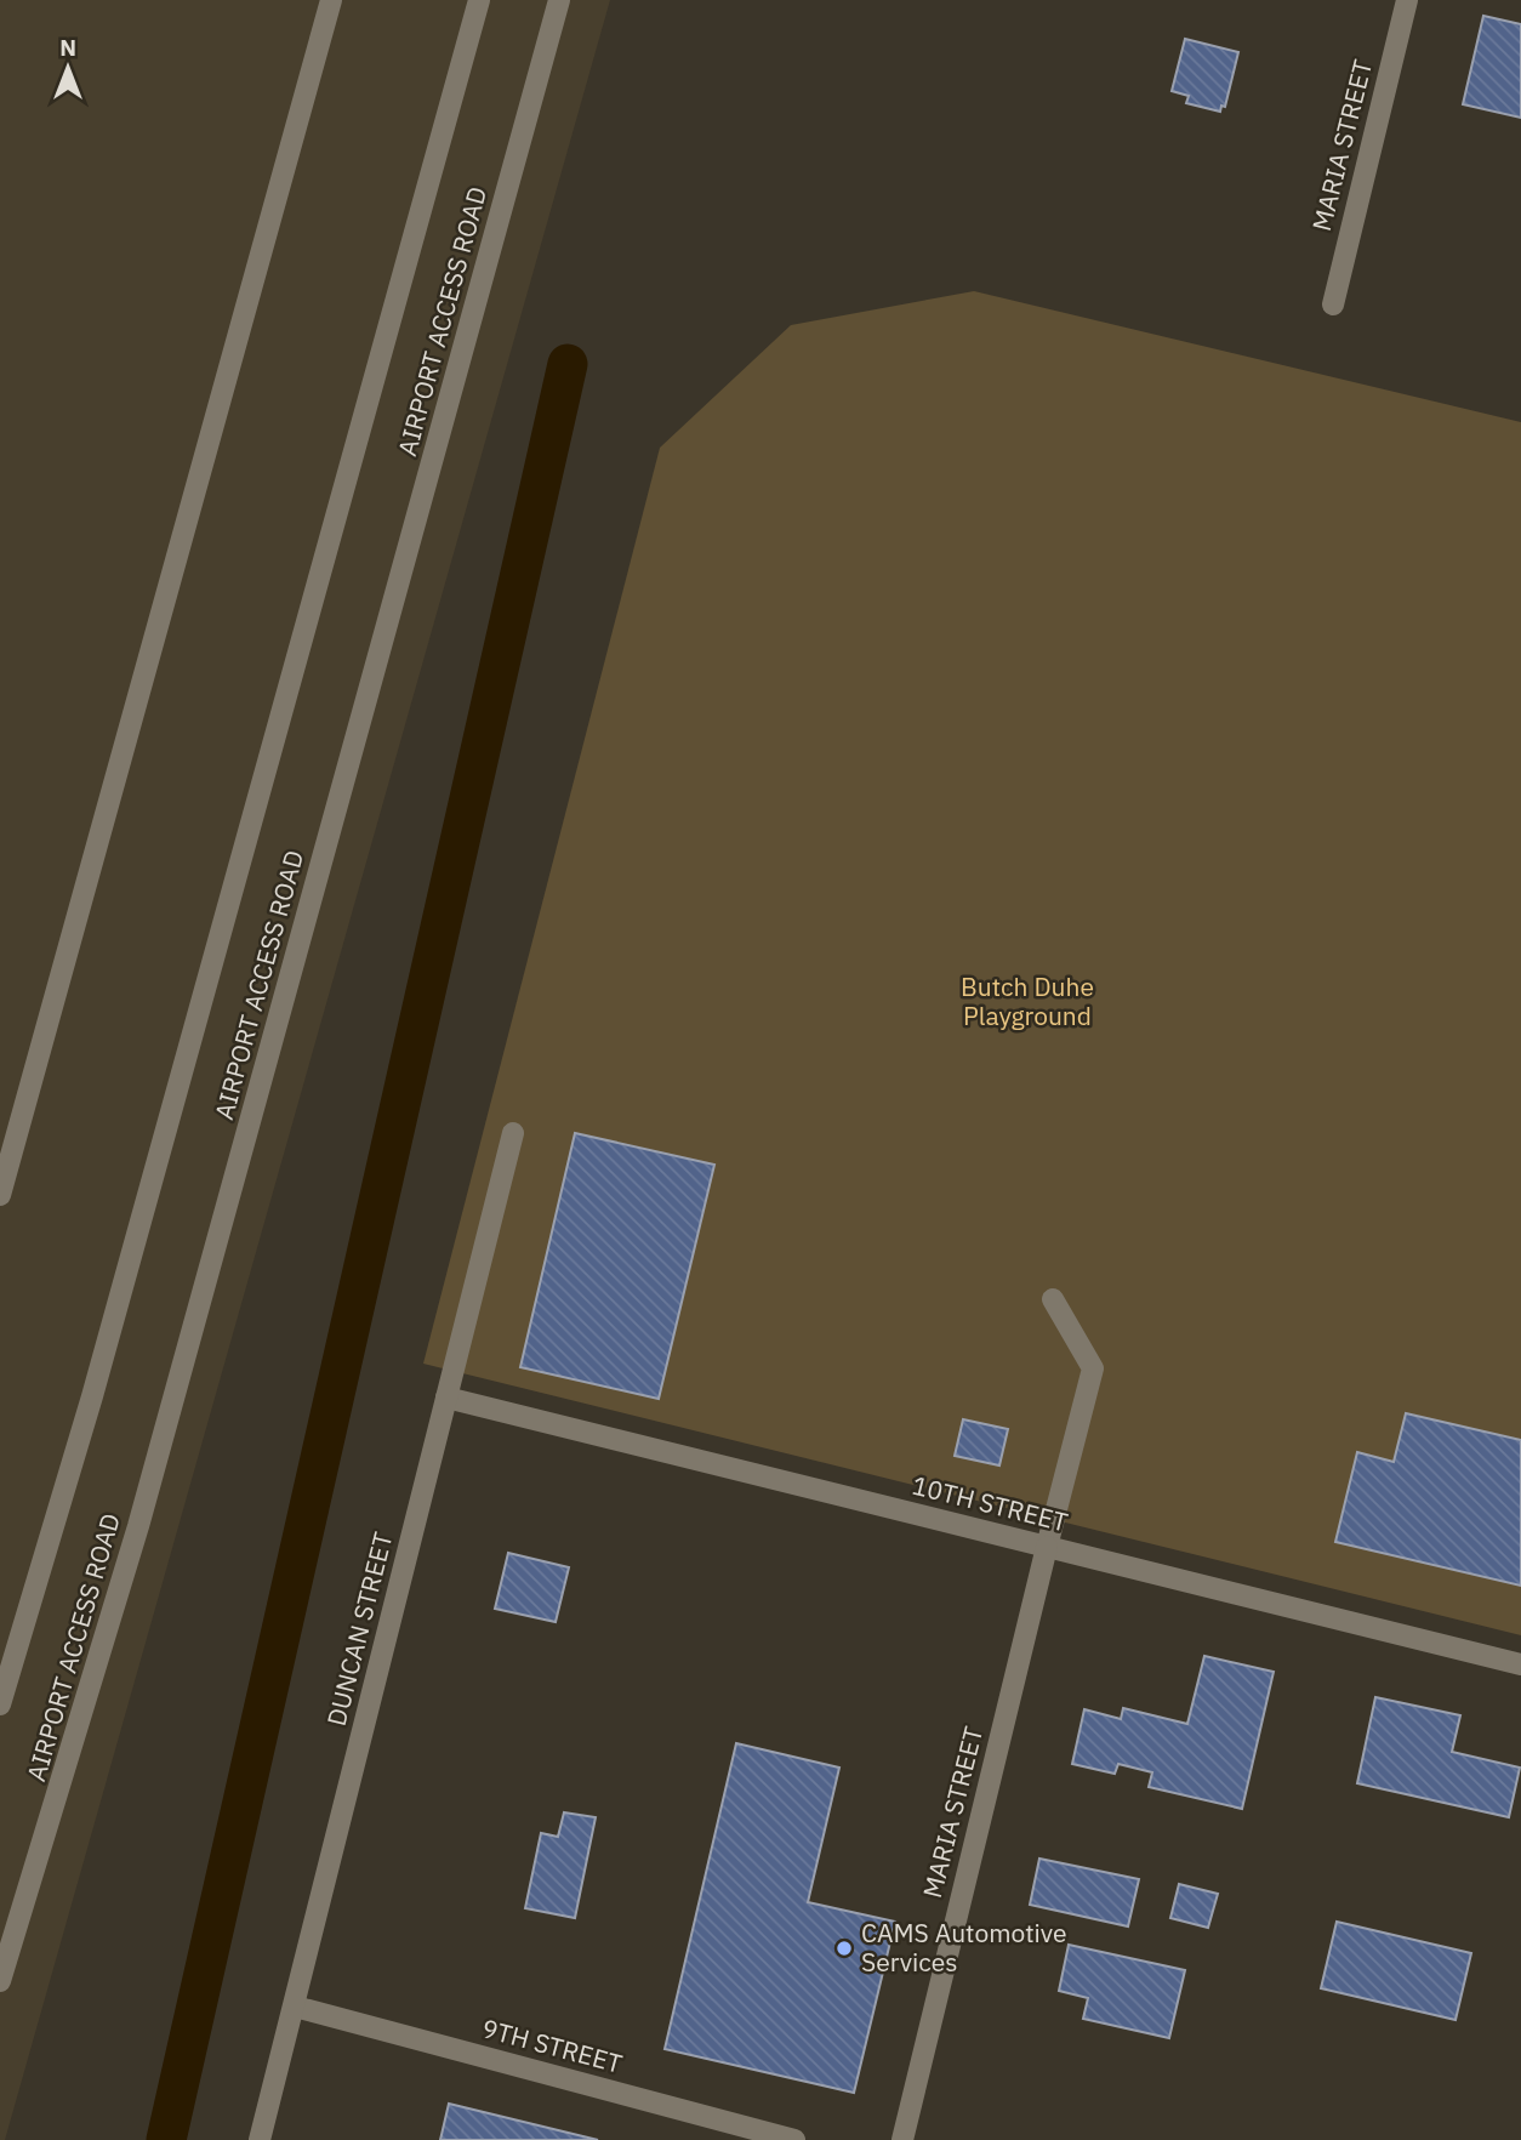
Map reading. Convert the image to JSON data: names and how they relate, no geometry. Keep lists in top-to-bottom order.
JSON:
{
  "streets": {
    "main road": [
      "MARIA STREET",
      "AIRPORT ACCESS ROAD",
      "10TH STREET",
      "DUNCAN STREET",
      "9TH STREET"
    ]
  },
  "crossings": [
    ["MARIA STREET", "10TH STREET"],
    ["10TH STREET", "DUNCAN STREET"],
    ["DUNCAN STREET", "9TH STREET"]
  ],
  "parks": ["Butch Duhe Playground"],
  "places": ["CAMS Automotive Services"],
  "north": "top"
}
